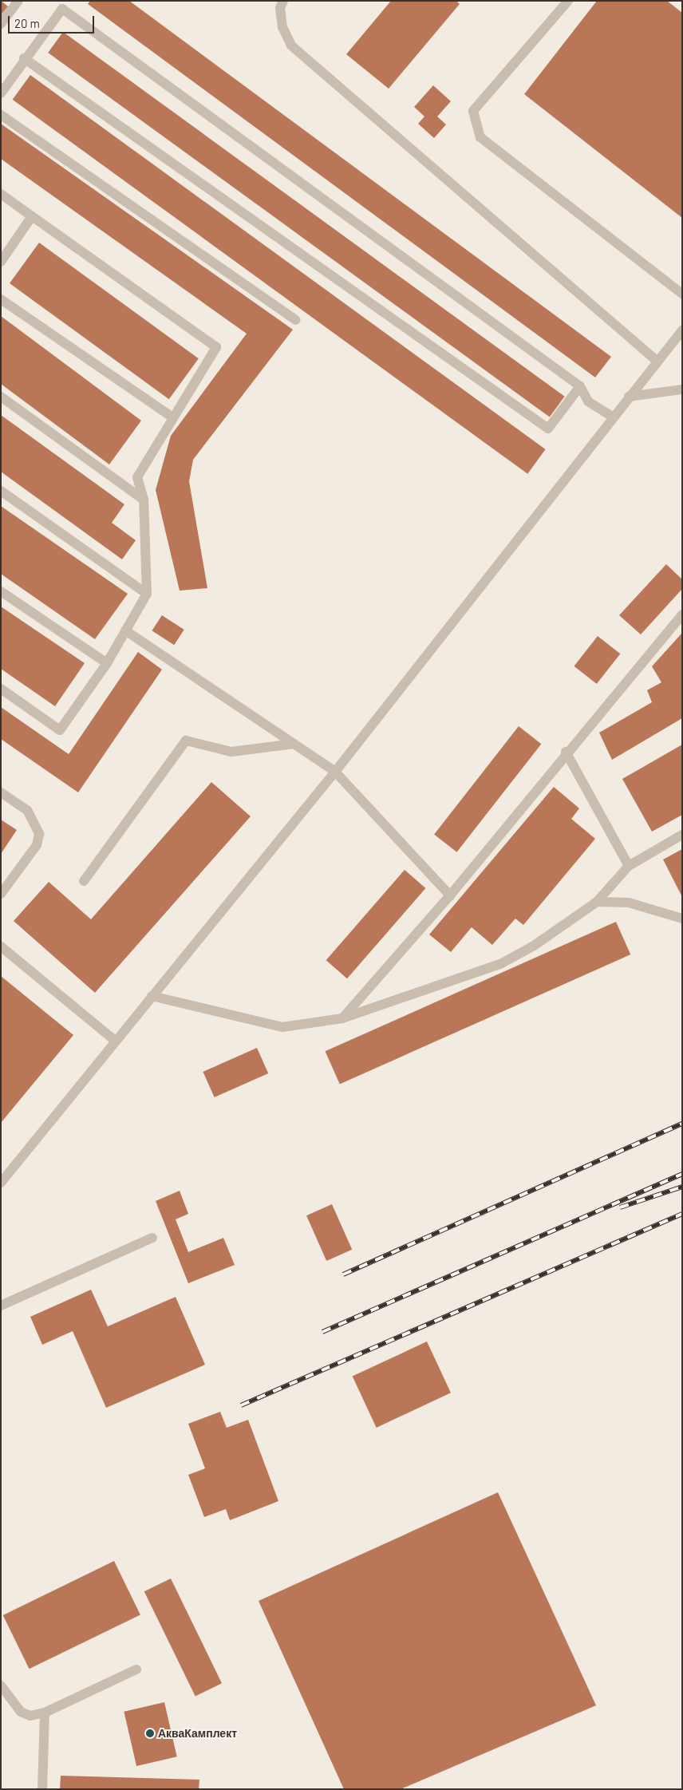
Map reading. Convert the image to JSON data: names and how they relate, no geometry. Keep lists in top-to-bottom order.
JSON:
{
  "places": ["АкваКамплект"],
  "scale_bar": "20 m"
}
